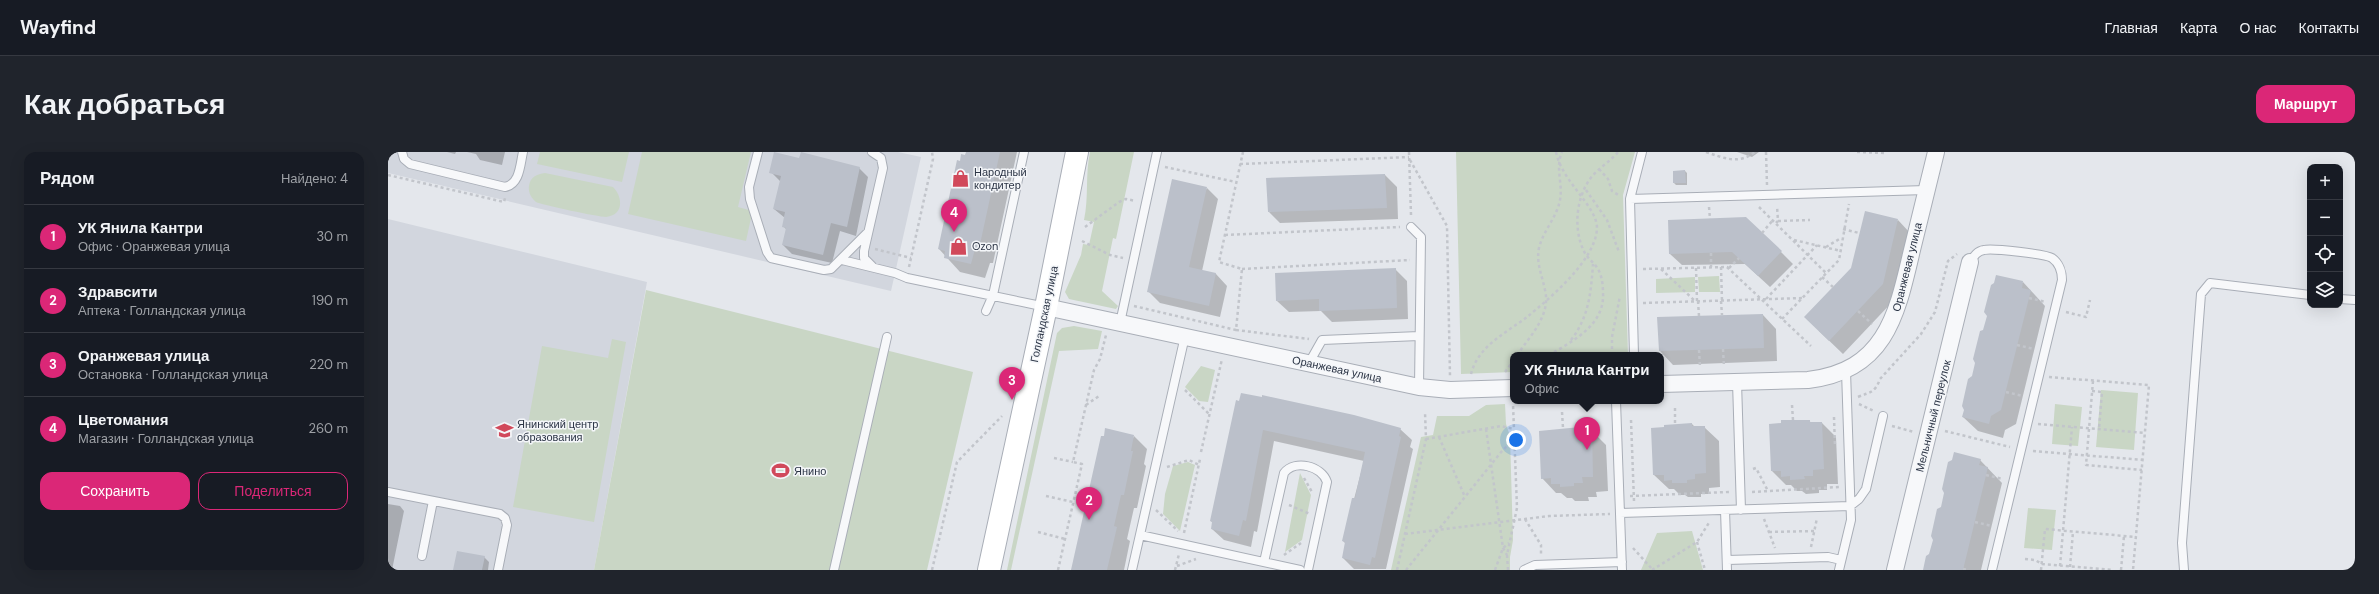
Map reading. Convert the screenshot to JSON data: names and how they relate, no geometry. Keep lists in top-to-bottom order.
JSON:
{
  "streets": {
    "street": ["Оранжевая улица", "Голландская улица", "Мельничный переулок"]
  },
  "crossings": [
    ["Оранжевая улица", "Голландская улица"]
  ],
  "places": {
    "shop": ["Народный кондитер", "Ozon"],
    "school or university": ["Янинский центр образования"],
    "sports": ["Янино"]
  },
  "page": {
    "header": "Wayfind",
    "nav": [
      "Главная",
      "Карта",
      "О нас",
      "Контакты"
    ],
    "buttons": [
      "Маршрут",
      ["Сохранить", "Поделиться"]
    ],
    "title": "Как добраться",
    "heading": ["Рядом", "Найдено: 4"],
    "map_buttons": ["+", "−"],
    "pins": [
      "4",
      "3",
      "1",
      "2"
    ],
    "list": [
      {
        "mark": "1",
        "name": "УК Янила Кантри",
        "note": "Офис · Оранжевая улица",
        "value": "30 m"
      },
      {
        "mark": "2",
        "name": "Здравсити",
        "note": "Аптека · Голландская улица",
        "value": "190 m"
      },
      {
        "mark": "3",
        "name": "Оранжевая улица",
        "note": "Остановка · Голландская улица",
        "value": "220 m"
      },
      {
        "mark": "4",
        "name": "Цветомания",
        "note": "Магазин · Голландская улица",
        "value": "260 m"
      }
    ],
    "popup": ["УК Янила Кантри", "Офис"]
  }
}
